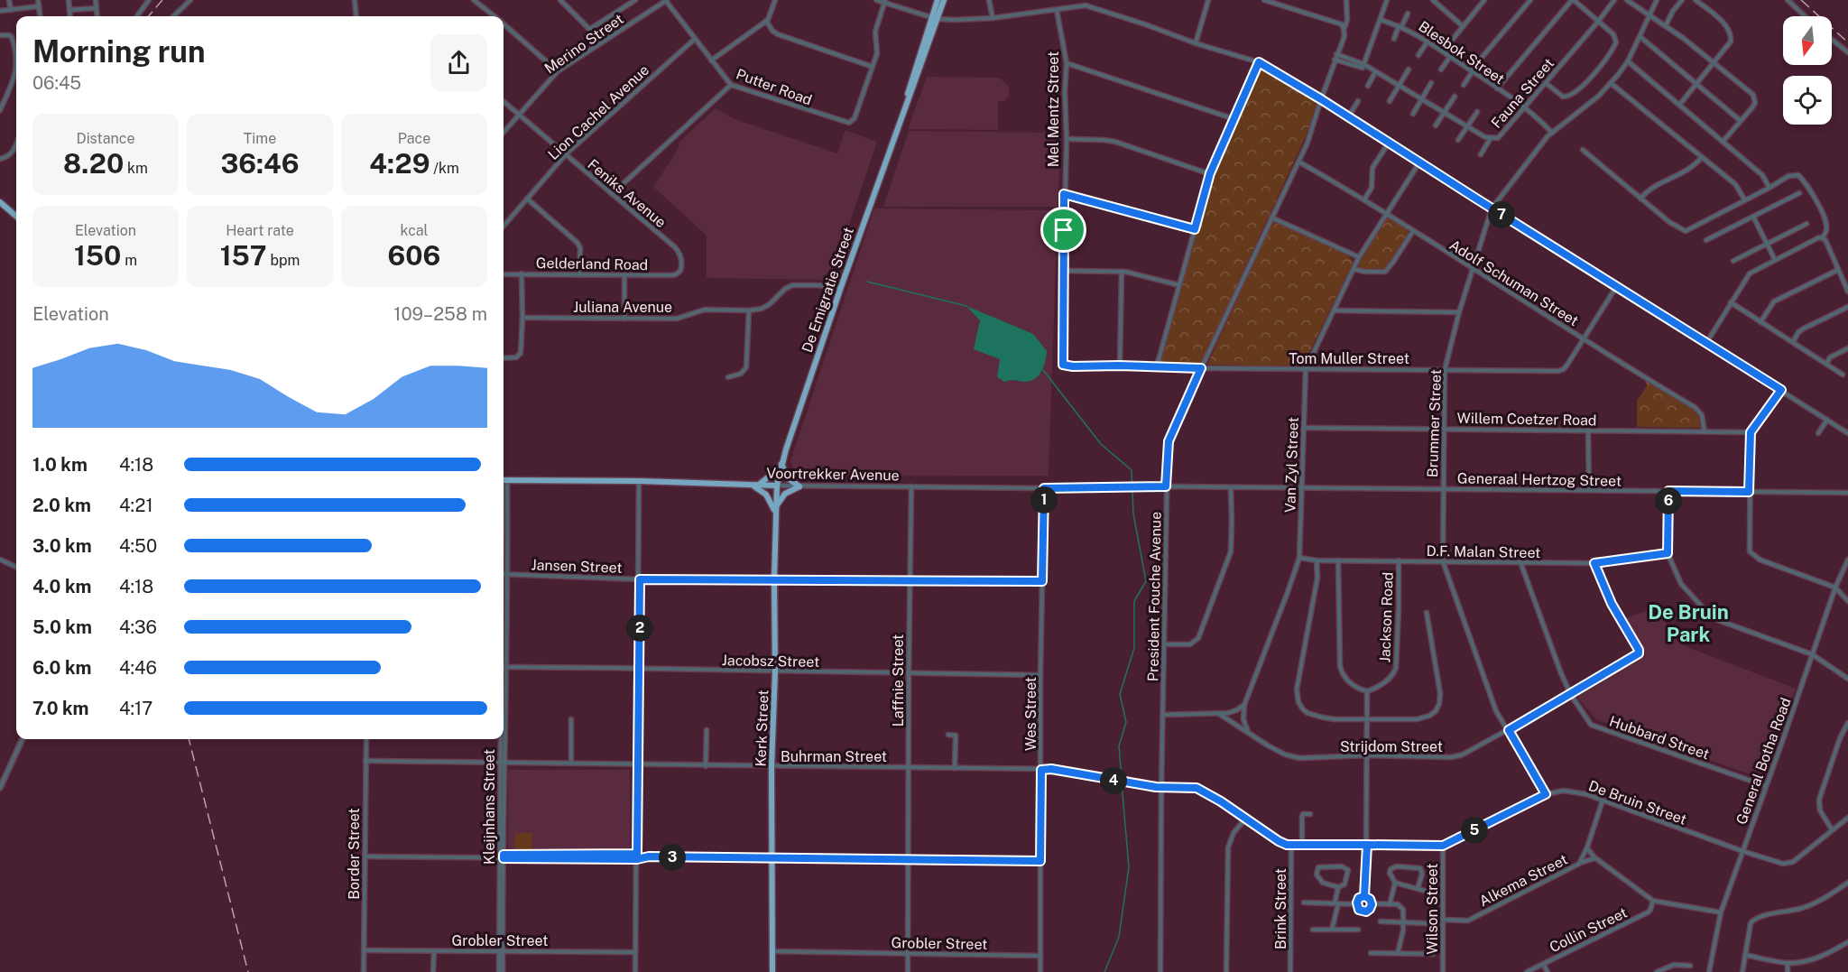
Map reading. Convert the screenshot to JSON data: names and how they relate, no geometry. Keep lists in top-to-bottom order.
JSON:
{
  "streets": {
    "highway": ["De Emigratie Street", "Voortrekker Avenue", "Kerk Street"],
    "street": [
      "Merino Street",
      "Blesbok Street",
      "Putter Road",
      "Fauna Street",
      "Mel Mentz Street",
      "Lion Cachel Avenue",
      "Feniks Avenue",
      "Gelderland Road",
      "Adolf Schuman Street",
      "Juliana Avenue",
      "Tom Muller Street",
      "Willem Coetzer Road",
      "Brummer Street",
      "Van Zyl Street",
      "Generaal Hertzog Street",
      "D.F. Malan Street",
      "Jansen Street",
      "President Fouche Avenue",
      "Jackson Road",
      "Jacobsz Street",
      "Laffnie Street",
      "Wes Street",
      "Hubbard Street",
      "Strijdom Street",
      "Buhrman Street",
      "General Botha Road",
      "De Bruin Street",
      "Kleijnhans Street",
      "Border Street",
      "Alkema Street",
      "Brink Street",
      "Wilson Street",
      "Collin Street",
      "Grobler Street"
    ]
  },
  "crossings": [
    ["Merino Street", "Putter Road"],
    ["Merino Street", "Feniks Avenue"],
    ["Blesbok Street", "Fauna Street"],
    ["Blesbok Street", "Brummer Street"],
    ["Putter Road", "Lion Cachel Avenue"],
    ["Fauna Street", "President Fouche Avenue"],
    ["Mel Mentz Street", "Tom Muller Street"],
    ["Lion Cachel Avenue", "Feniks Avenue"],
    ["Feniks Avenue", "Gelderland Road"],
    ["Adolf Schuman Street", "Tom Muller Street"],
    ["Adolf Schuman Street", "Willem Coetzer Road"],
    ["Adolf Schuman Street", "Brummer Street"],
    ["Adolf Schuman Street", "Van Zyl Street"],
    ["Adolf Schuman Street", "President Fouche Avenue"],
    ["De Emigratie Street", "Juliana Avenue"],
    ["De Emigratie Street", "Voortrekker Avenue"],
    ["De Emigratie Street", "Kerk Street"],
    ["Tom Muller Street", "Brummer Street"],
    ["Tom Muller Street", "Van Zyl Street"],
    ["Tom Muller Street", "President Fouche Avenue"],
    ["Willem Coetzer Road", "Brummer Street"],
    ["Willem Coetzer Road", "Van Zyl Street"],
    ["Brummer Street", "Generaal Hertzog Street"],
    ["Brummer Street", "D.F. Malan Street"],
    ["Brummer Street", "Strijdom Street"],
    ["Brummer Street", "De Bruin Street"],
    ["Van Zyl Street", "Generaal Hertzog Street"],
    ["Van Zyl Street", "D.F. Malan Street"],
    ["Voortrekker Avenue", "Generaal Hertzog Street"],
    ["Voortrekker Avenue", "President Fouche Avenue"],
    ["Voortrekker Avenue", "Laffnie Street"],
    ["Voortrekker Avenue", "Wes Street"],
    ["Voortrekker Avenue", "Kerk Street"],
    ["Voortrekker Avenue", "Kleijnhans Street"],
    ["Generaal Hertzog Street", "President Fouche Avenue"],
    ["D.F. Malan Street", "Jackson Road"],
    ["D.F. Malan Street", "Hubbard Street"],
    ["D.F. Malan Street", "Strijdom Street"],
    ["Jansen Street", "Laffnie Street"],
    ["Jansen Street", "Wes Street"],
    ["Jansen Street", "Kerk Street"],
    ["Jansen Street", "Kleijnhans Street"],
    ["President Fouche Avenue", "De Bruin Street"],
    ["Jacobsz Street", "Laffnie Street"],
    ["Jacobsz Street", "Wes Street"],
    ["Jacobsz Street", "Kerk Street"],
    ["Laffnie Street", "Buhrman Street"],
    ["Laffnie Street", "Grobler Street"],
    ["Wes Street", "Buhrman Street"],
    ["Wes Street", "De Bruin Street"],
    ["Wes Street", "Grobler Street"],
    ["Kerk Street", "Buhrman Street"],
    ["Kerk Street", "Grobler Street"],
    ["Hubbard Street", "Strijdom Street"],
    ["Hubbard Street", "General Botha Road"],
    ["Buhrman Street", "De Bruin Street"],
    ["Buhrman Street", "Kleijnhans Street"],
    ["Buhrman Street", "Border Street"],
    ["General Botha Road", "De Bruin Street"],
    ["De Bruin Street", "Alkema Street"],
    ["De Bruin Street", "Brink Street"],
    ["De Bruin Street", "Wilson Street"],
    ["Kleijnhans Street", "Grobler Street"],
    ["Border Street", "Grobler Street"],
    ["Alkema Street", "Wilson Street"]
  ],
  "districts": ["De Bruin Park"],
  "north": "bottom",
  "page": {
    "heading": ["Morning run", "06:45"],
    "stats": [
      ["Distance", "8.20 km"],
      ["Time", "36:46"],
      ["Pace", "4:29 /km"],
      ["Elevation", "150 m"],
      ["Heart rate", "157 bpm"],
      ["kcal", "606"]
    ],
    "pins": [
      "7",
      "1",
      "6",
      "2",
      "4",
      "5",
      "3"
    ],
    "chart": ["Elevation", "109–258 m"],
    "list": [
      {
        "name": "1.0 km",
        "note": "4:18"
      },
      {
        "name": "2.0 km",
        "note": "4:21"
      },
      {
        "name": "3.0 km",
        "note": "4:50"
      },
      {
        "name": "4.0 km",
        "note": "4:18"
      },
      {
        "name": "5.0 km",
        "note": "4:36"
      },
      {
        "name": "6.0 km",
        "note": "4:46"
      },
      {
        "name": "7.0 km",
        "note": "4:17"
      }
    ]
  }
}
